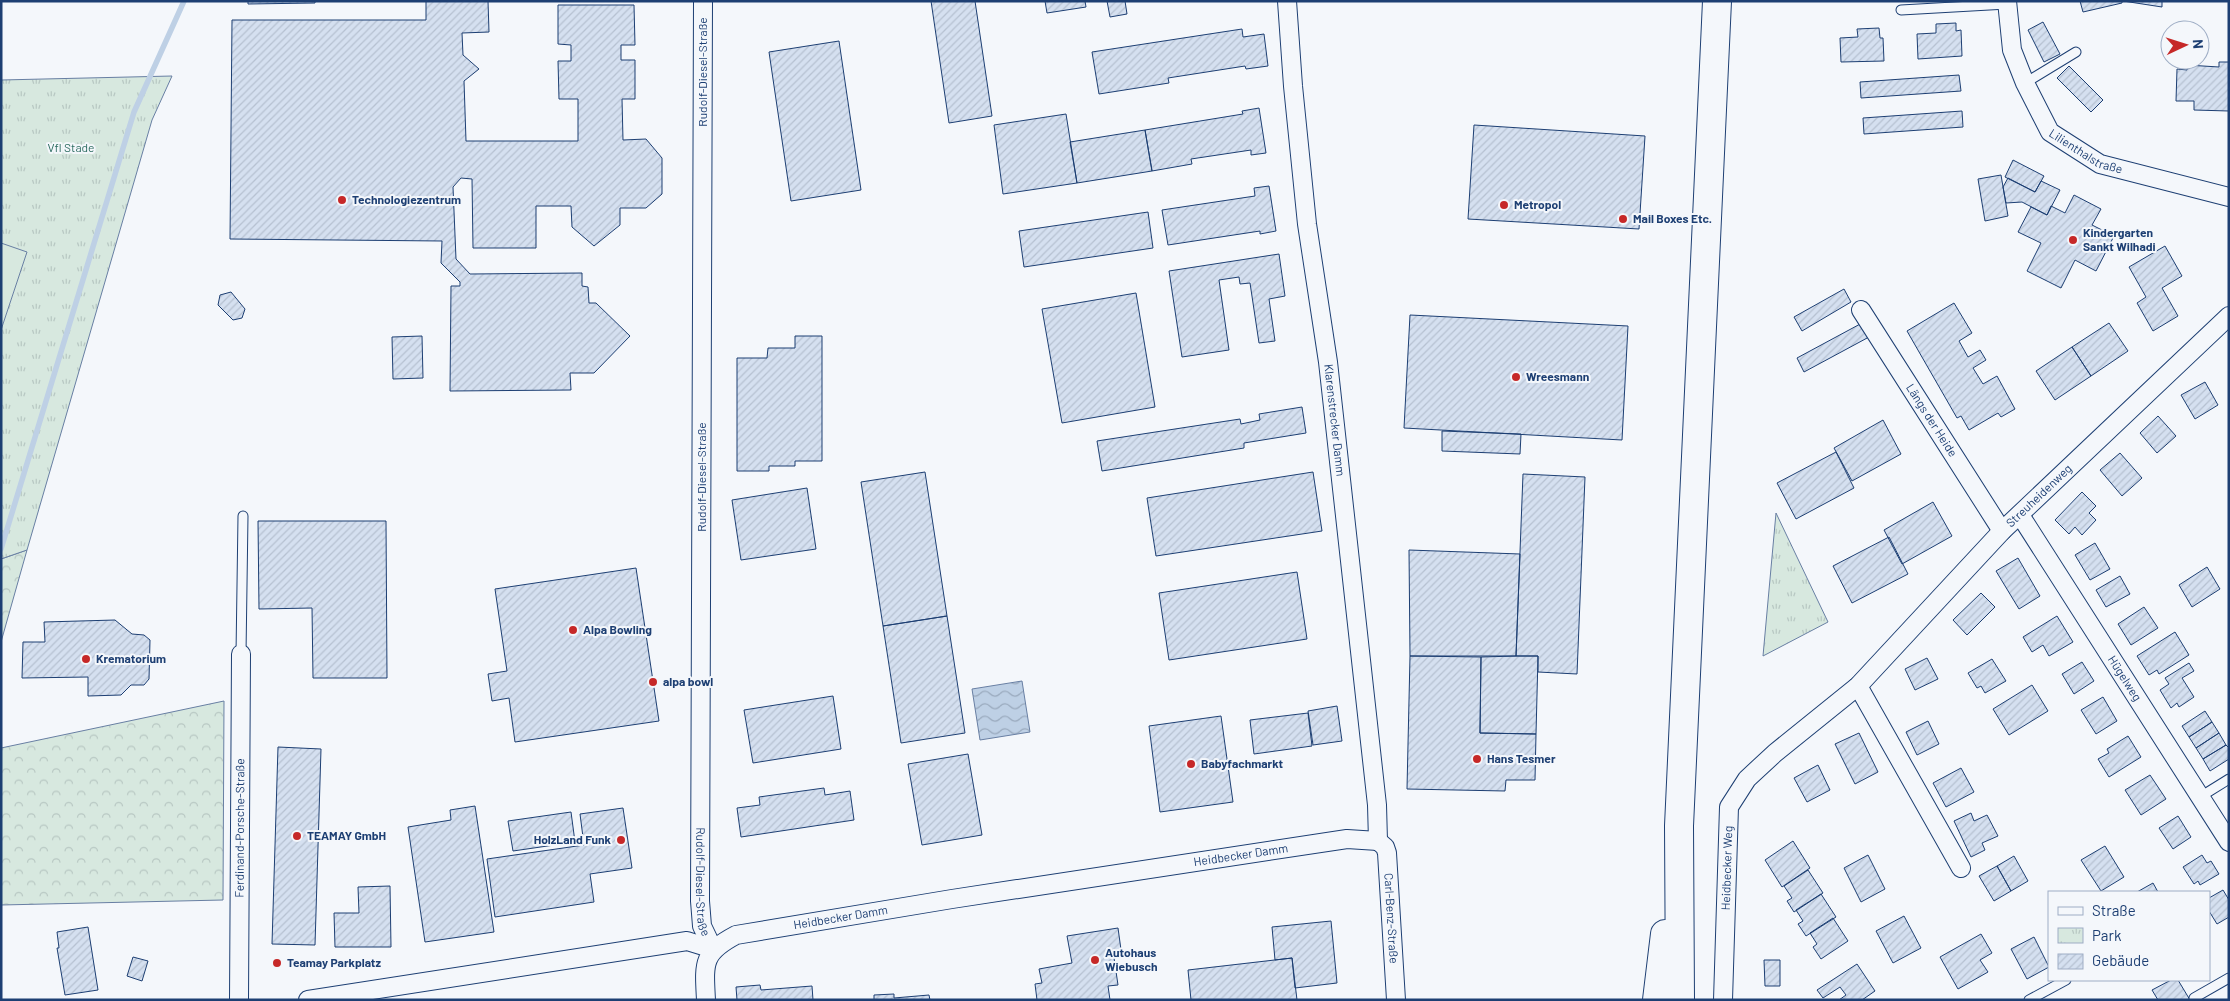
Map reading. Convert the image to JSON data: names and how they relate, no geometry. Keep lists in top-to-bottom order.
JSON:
{
  "streets": {
    "street": [
      "Rudolf-Diesel-Straße",
      "Lilienthalstraße",
      "Klarenstrecker Damm",
      "Längs der Heide",
      "Streuheidenweg",
      "Hügelweg",
      "Ferdinand-Porsche-Straße",
      "Heidbecker Damm",
      "Heidbecker Weg",
      "Carl-Benz-Straße"
    ]
  },
  "crossings": [
    ["Rudolf-Diesel-Straße", "Heidbecker Damm"],
    ["Klarenstrecker Damm", "Heidbecker Damm"],
    ["Klarenstrecker Damm", "Carl-Benz-Straße"],
    ["Längs der Heide", "Streuheidenweg"],
    ["Streuheidenweg", "Hügelweg"],
    ["Streuheidenweg", "Heidbecker Weg"],
    ["Heidbecker Damm", "Carl-Benz-Straße"]
  ],
  "parks": ["Vfl Stade"],
  "places": [
    "Technologiezentrum",
    "Metropol",
    "Mail Boxes Etc.",
    "Kindergarten Sankt Wilhadi",
    "Wreesmann",
    "Alpa Bowling",
    "Krematorium",
    "alpa bowl",
    "Hans Tesmer",
    "Babyfachmarkt",
    "TEAMAY GmbH",
    "HolzLand Funk",
    "Autohaus Wiebusch",
    "Teamay Parkplatz"
  ],
  "legend": ["Straße", "Park", "Gebäude"],
  "north": "right"
}
